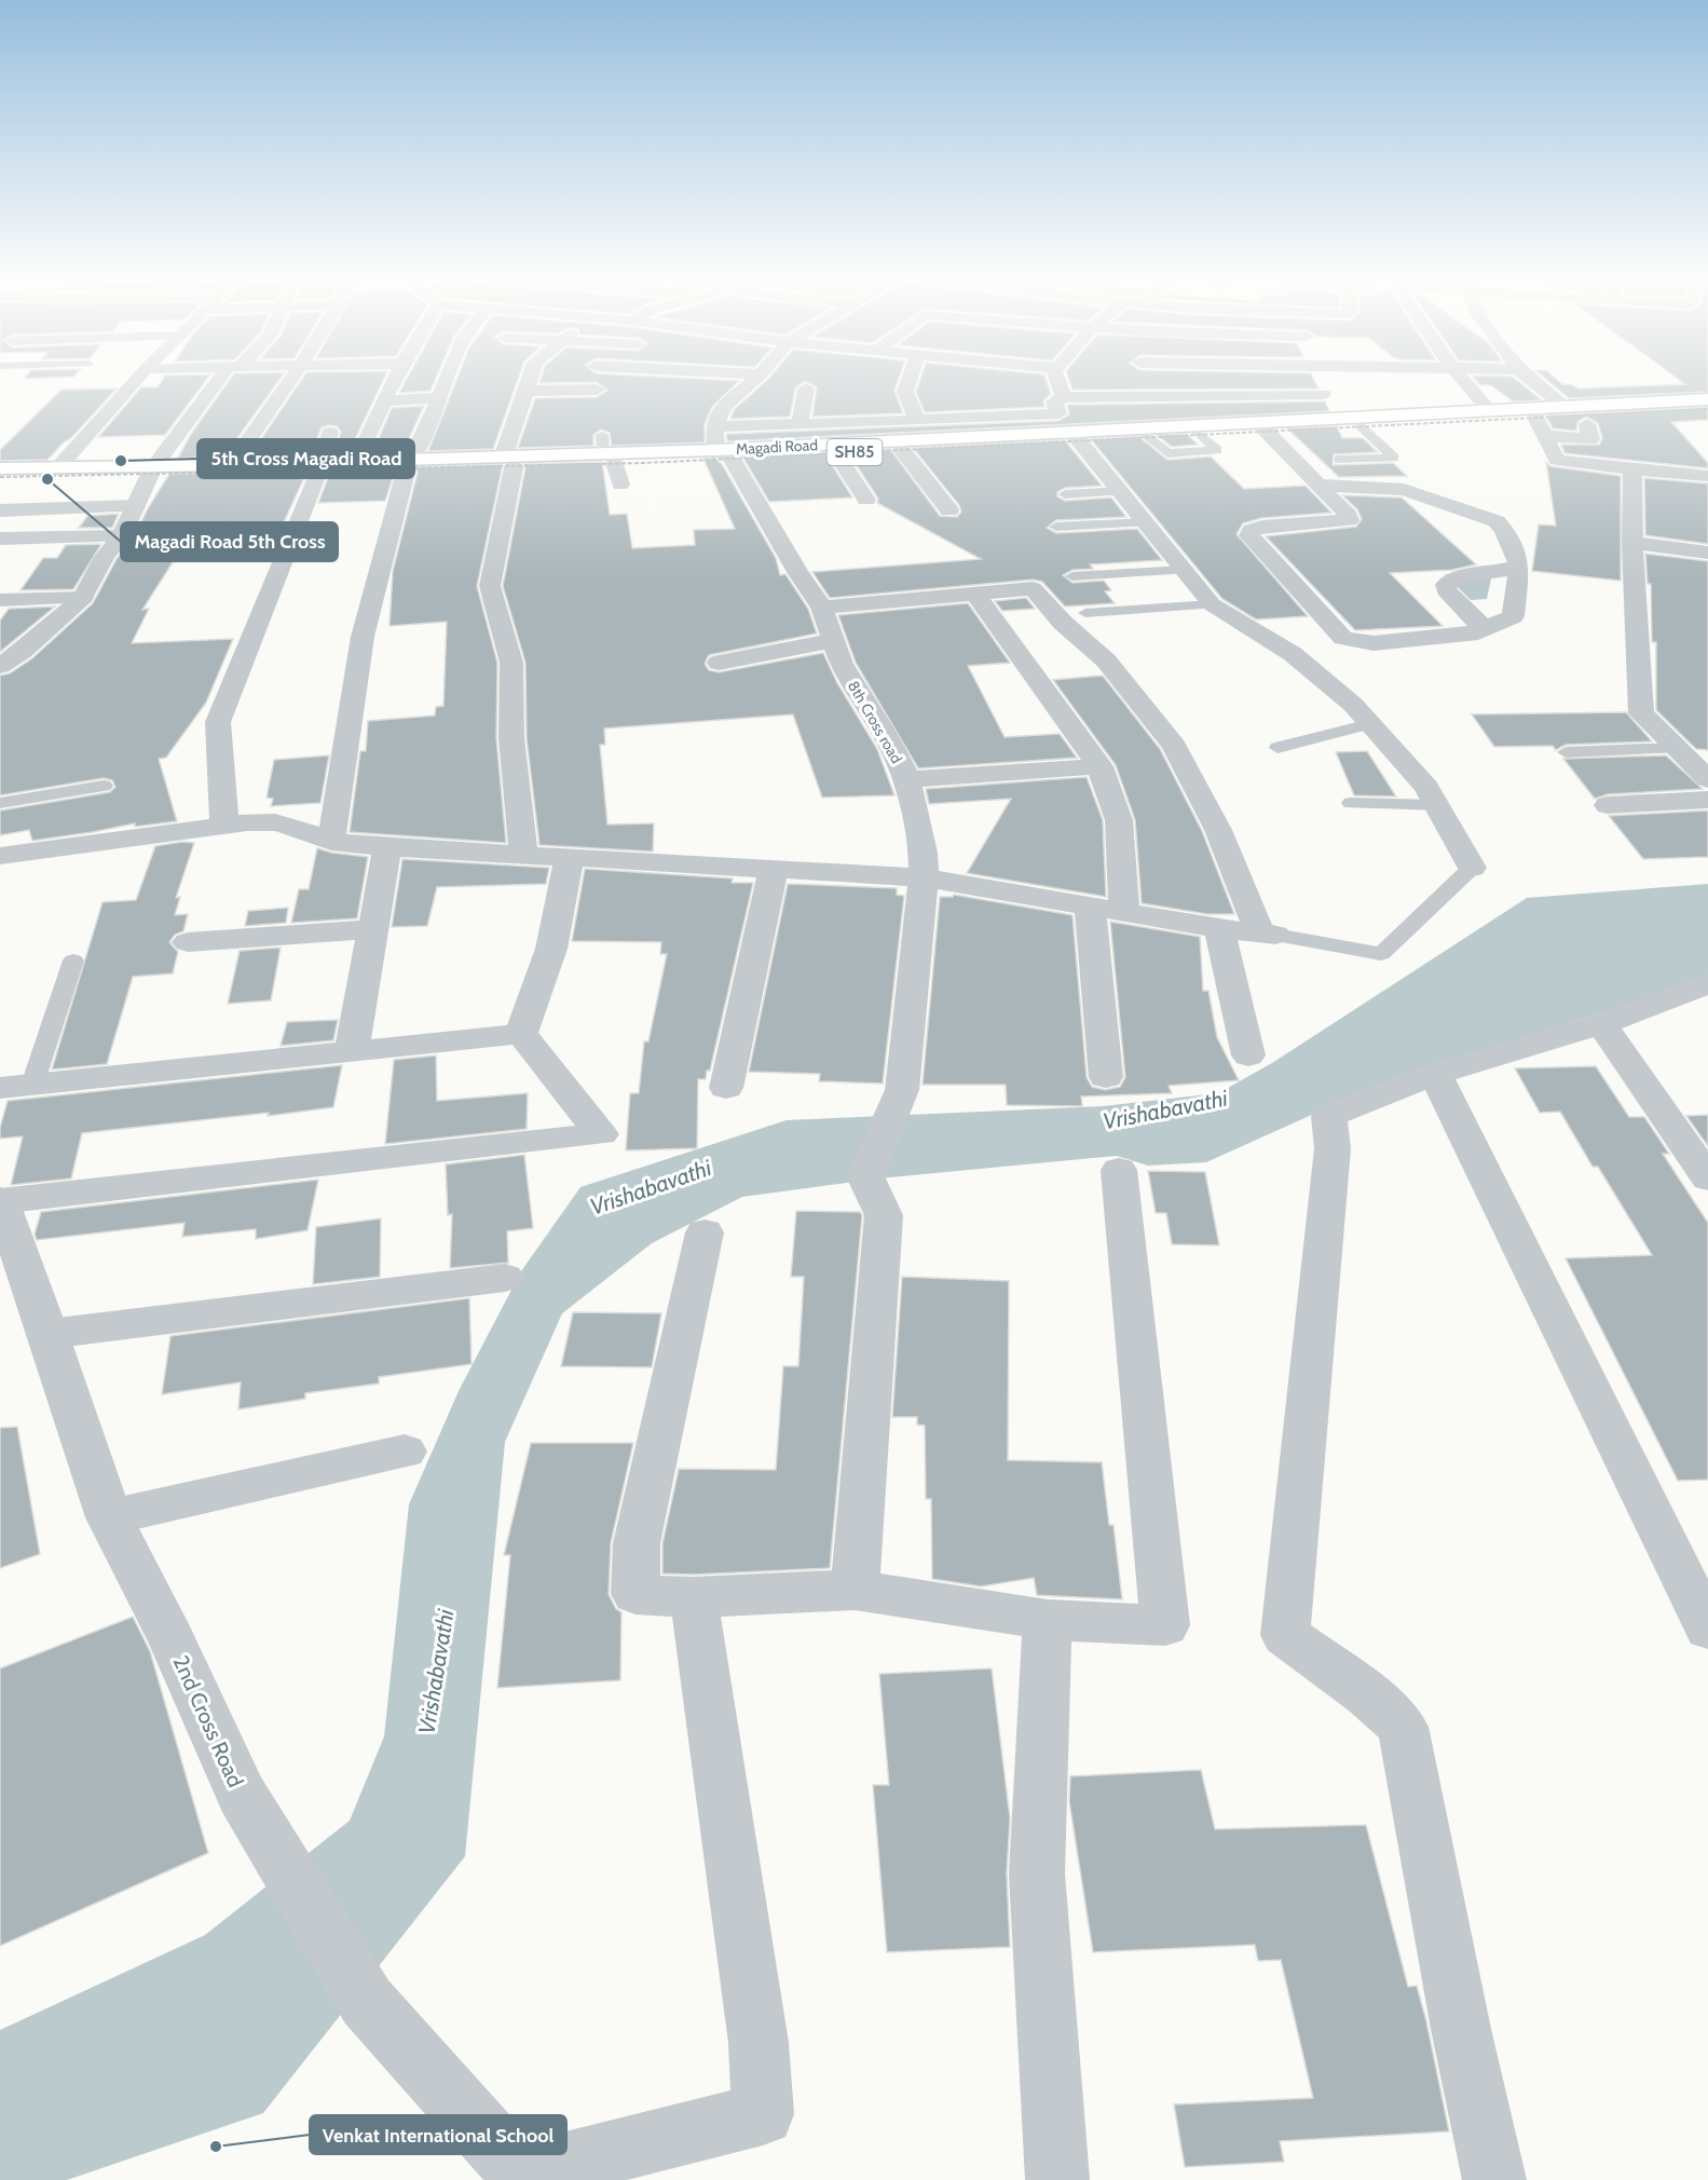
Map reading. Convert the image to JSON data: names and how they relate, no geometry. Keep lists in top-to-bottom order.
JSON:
{
  "streets": {
    "main road": ["Magadi Road", "SH85"],
    "street": ["8th Cross road", "2nd Cross Road"]
  },
  "crossings": [
    ["Magadi Road", "8th Cross road"]
  ],
  "water": ["Vrishabavathi"],
  "places": ["5th Cross Magadi Road", "Magadi Road 5th Cross", "Venkat International School"]
}
